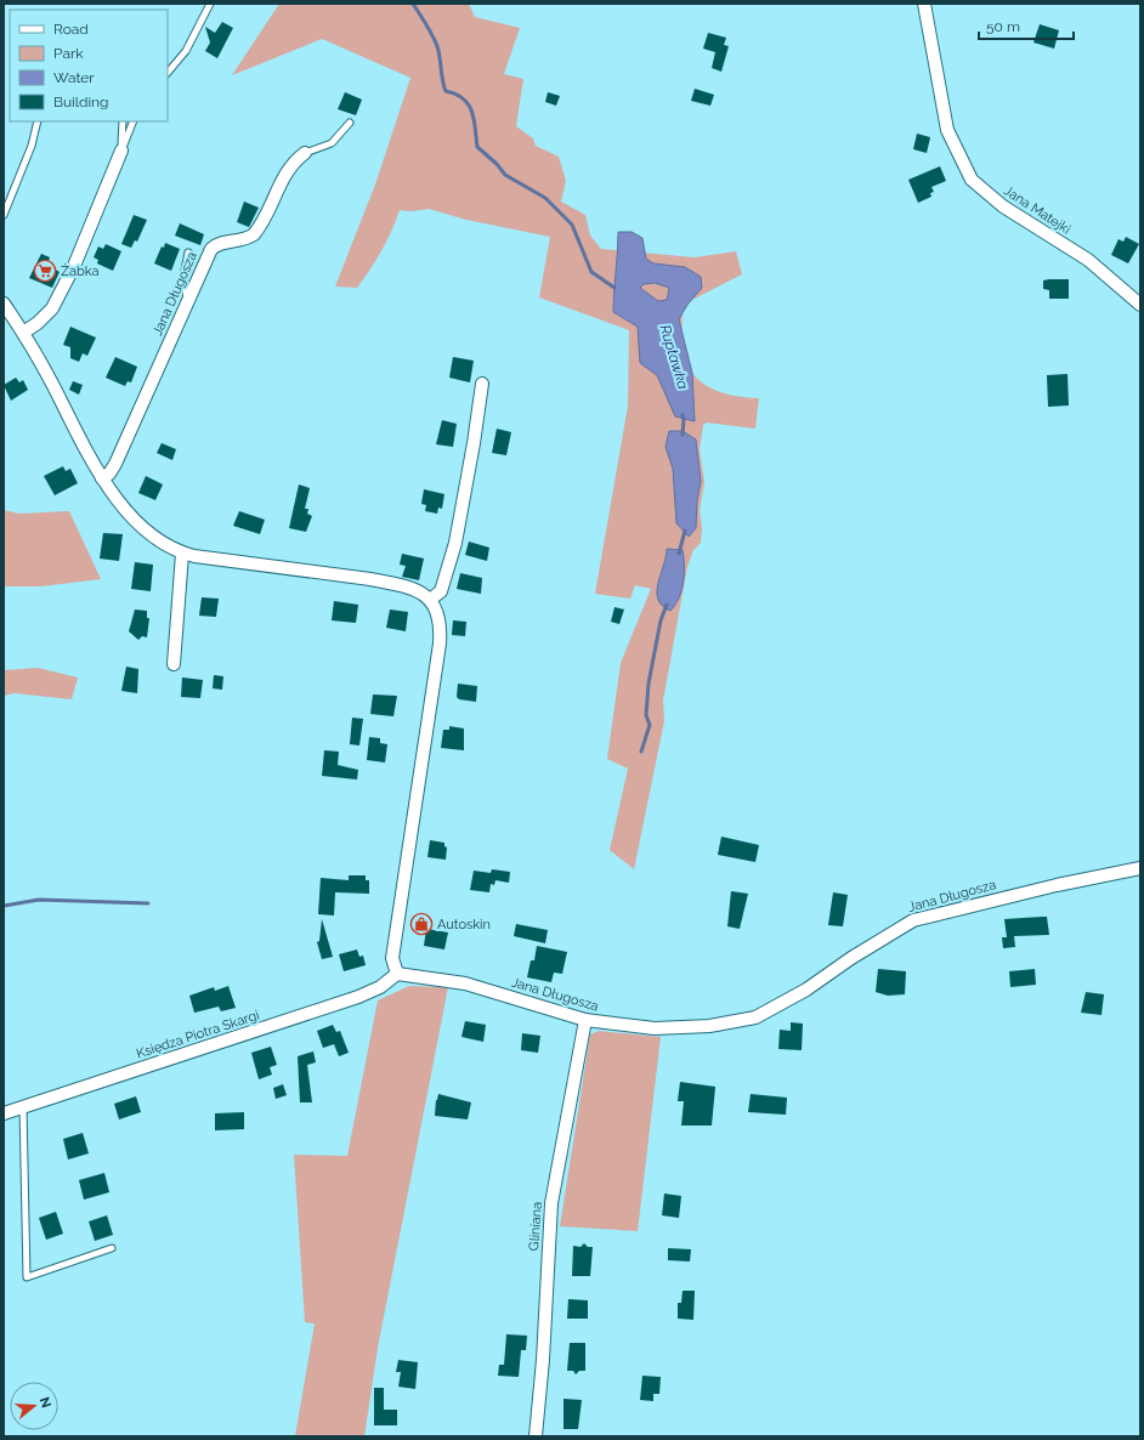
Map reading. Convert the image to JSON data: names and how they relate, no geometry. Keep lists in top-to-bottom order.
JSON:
{
  "streets": {
    "street": [
      "Jana Matejki",
      "Jana Długosza",
      "Księdza Piotra Skargi",
      "Gliniana"
    ]
  },
  "crossings": [
    ["Jana Długosza", "Księdza Piotra Skargi"],
    ["Jana Długosza", "Gliniana"]
  ],
  "water": ["Ruptawka"],
  "places": {
    "supermarket": ["Żabka"],
    "shop": ["Autoskin"]
  },
  "legend": [
    "Road",
    "Park",
    "Water",
    "Building"
  ],
  "scale_bar": "50 m",
  "north": "right"
}
